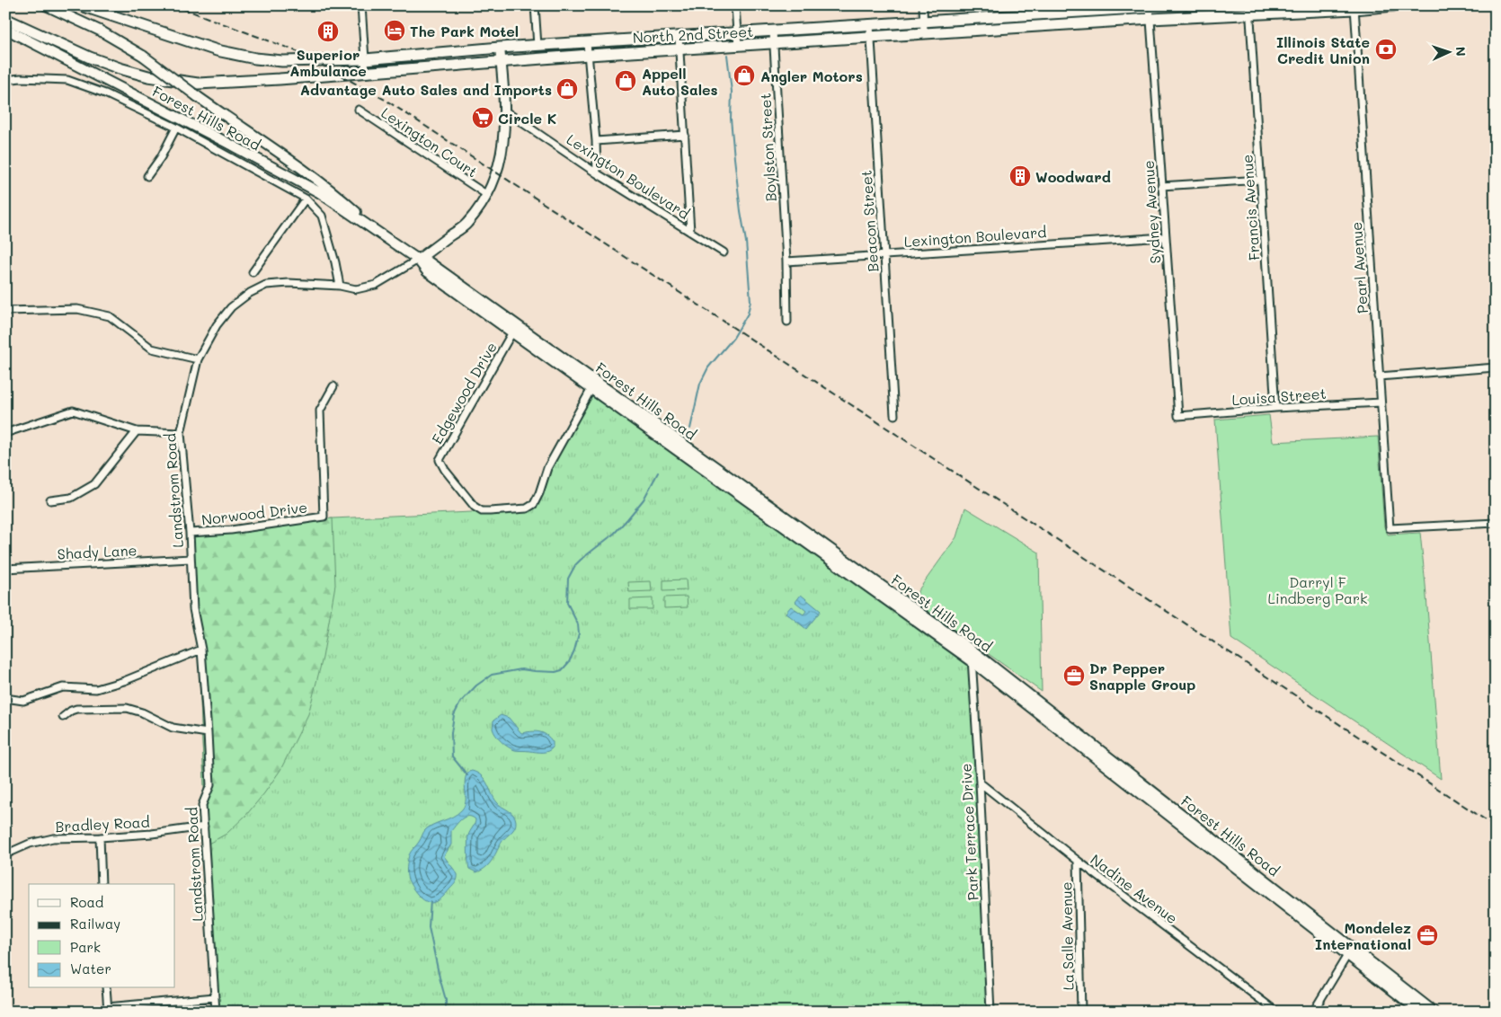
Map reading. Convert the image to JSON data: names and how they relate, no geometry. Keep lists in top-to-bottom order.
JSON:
{
  "streets": {
    "main road": ["North 2nd Street"],
    "street": [
      "Forest Hills Road",
      "Lexington Court",
      "Boylston Street",
      "Lexington Boulevard",
      "Francis Avenue",
      "Sydney Avenue",
      "Beacon Street",
      "Pearl Avenue",
      "Edgewood Drive",
      "Louisa Street",
      "Landstrom Road",
      "Norwood Drive",
      "Shady Lane",
      "Bradley Road",
      "Park Terrace Drive",
      "Nadine Avenue",
      "La Salle Avenue"
    ]
  },
  "crossings": [
    ["North 2nd Street", "Boylston Street"],
    ["North 2nd Street", "Francis Avenue"],
    ["North 2nd Street", "Sydney Avenue"],
    ["North 2nd Street", "Beacon Street"],
    ["North 2nd Street", "Pearl Avenue"],
    ["Forest Hills Road", "Edgewood Drive"],
    ["Forest Hills Road", "Landstrom Road"],
    ["Forest Hills Road", "Park Terrace Drive"],
    ["Lexington Court", "Landstrom Road"],
    ["Boylston Street", "Lexington Boulevard"],
    ["Lexington Boulevard", "Sydney Avenue"],
    ["Lexington Boulevard", "Beacon Street"],
    ["Lexington Boulevard", "Landstrom Road"],
    ["Francis Avenue", "Louisa Street"],
    ["Sydney Avenue", "Louisa Street"],
    ["Pearl Avenue", "Louisa Street"],
    ["Landstrom Road", "Norwood Drive"],
    ["Landstrom Road", "Shady Lane"],
    ["Landstrom Road", "Bradley Road"],
    ["Park Terrace Drive", "Nadine Avenue"],
    ["Nadine Avenue", "La Salle Avenue"]
  ],
  "parks": ["Darryl F Lindberg Park"],
  "places": {
    "hotel": ["The Park Motel"],
    "building": ["Superior Ambulance", "Woodward"],
    "bank": ["Illinois State Credit Union"],
    "shop": ["Angler Motors", "Appell Auto Sales", "Advantage Auto Sales and Imports"],
    "supermarket": ["Circle K"],
    "office": ["Dr Pepper Snapple Group", "Mondelez International"]
  },
  "legend": [
    "Road",
    "Railway",
    "Park",
    "Water"
  ],
  "north": "right"
}
